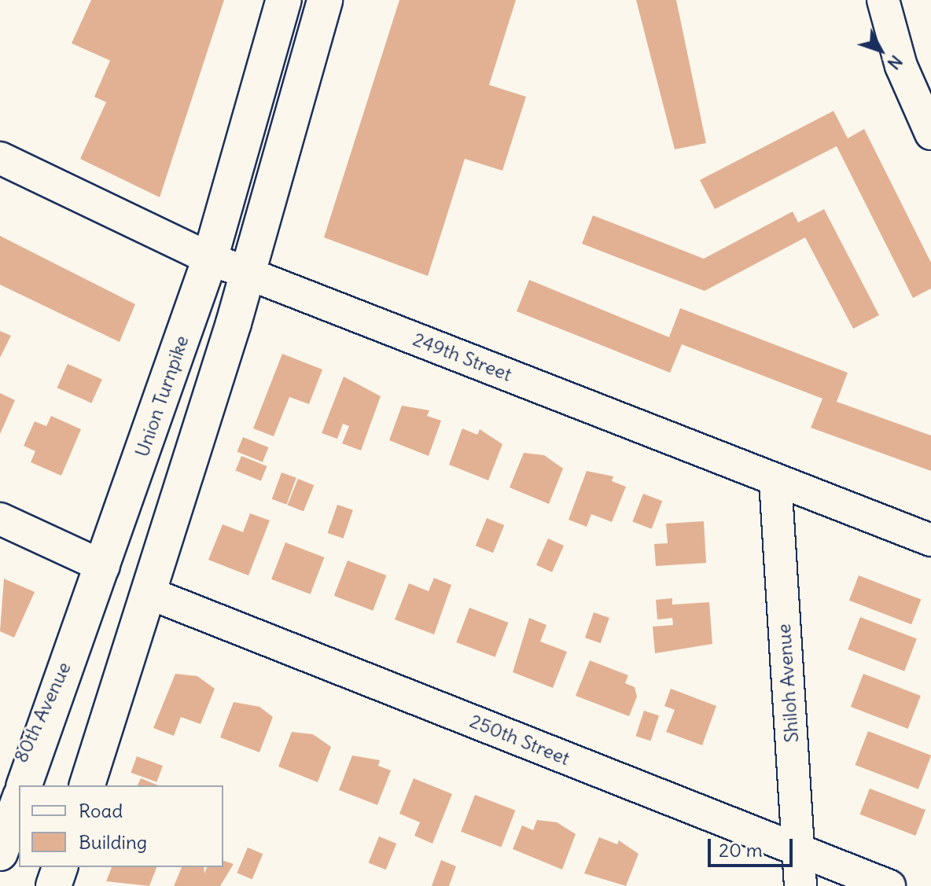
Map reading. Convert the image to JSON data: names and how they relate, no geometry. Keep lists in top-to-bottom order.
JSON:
{
  "streets": {
    "main road": ["Union Turnpike"],
    "street": [
      "249th Street",
      "Shiloh Avenue",
      "80th Avenue",
      "250th Street"
    ]
  },
  "crossings": [
    ["249th Street", "Union Turnpike"],
    ["249th Street", "Shiloh Avenue"],
    ["Union Turnpike", "80th Avenue"],
    ["Shiloh Avenue", "250th Street"]
  ],
  "legend": ["Road", "Building"],
  "scale_bar": "20 m",
  "north": "bottom right"
}
